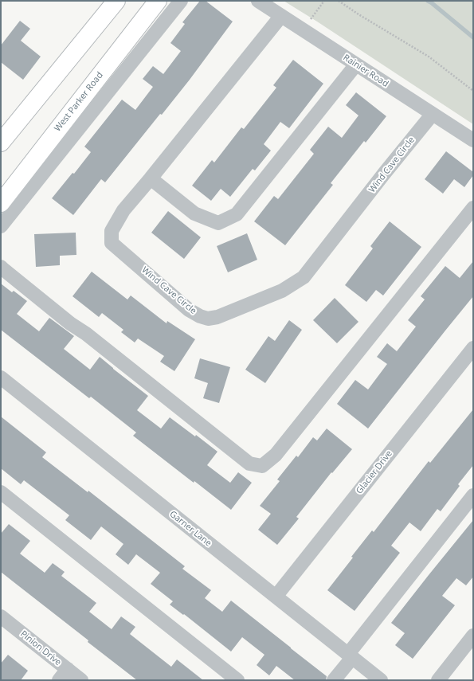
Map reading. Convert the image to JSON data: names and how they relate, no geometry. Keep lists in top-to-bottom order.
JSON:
{
  "streets": {
    "main road": ["West Parker Road"],
    "street": [
      "Rainier Road",
      "Wind Cave Circle",
      "Glacier Drive",
      "Garner Lane",
      "Pinion Drive"
    ]
  },
  "crossings": [
    ["Rainier Road", "Wind Cave Circle"],
    ["Glacier Drive", "Garner Lane"]
  ]
}
